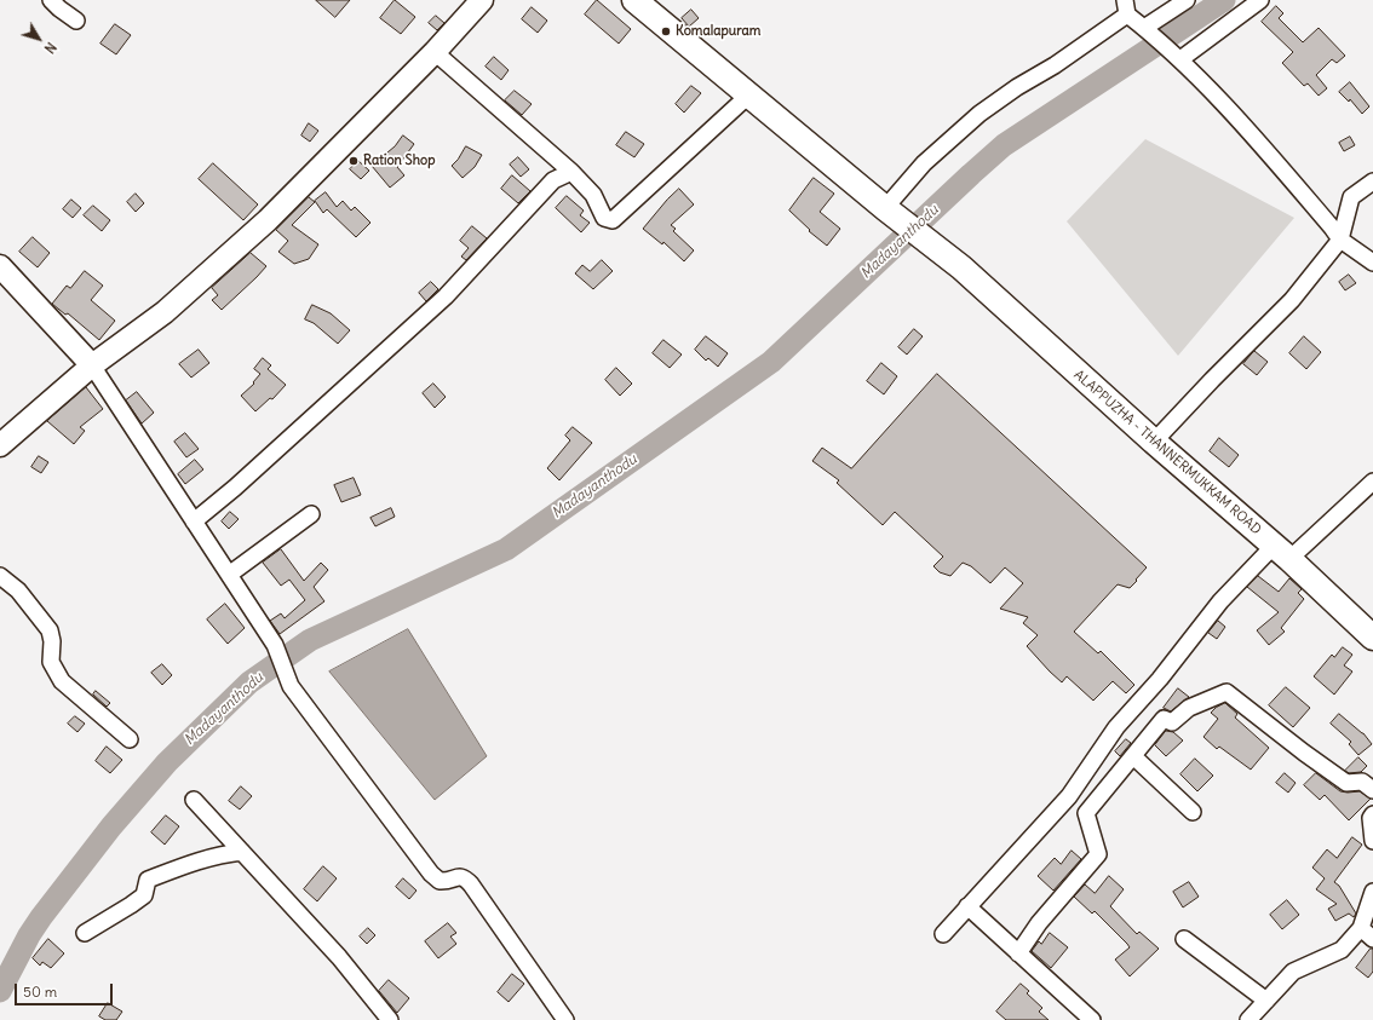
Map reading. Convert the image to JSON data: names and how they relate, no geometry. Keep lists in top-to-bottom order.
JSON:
{
  "streets": {
    "main road": ["ALAPPUZHA - THANNERMUKKAM ROAD"]
  },
  "water": ["Madayanthodu"],
  "places": ["Komalapuram", "Ration Shop"],
  "scale_bar": "50 m",
  "north": "bottom right"
}
